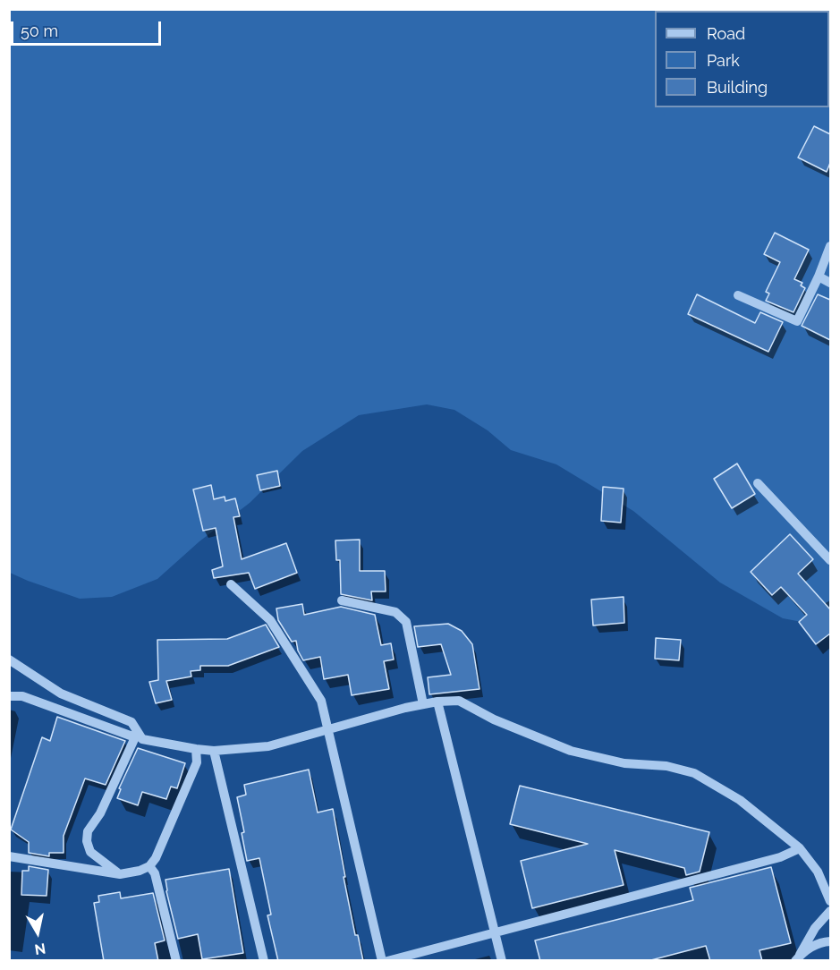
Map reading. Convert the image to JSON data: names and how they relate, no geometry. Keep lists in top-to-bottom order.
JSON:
{
  "legend": ["Road", "Park", "Building"],
  "scale_bar": "50 m",
  "north": "bottom"
}
